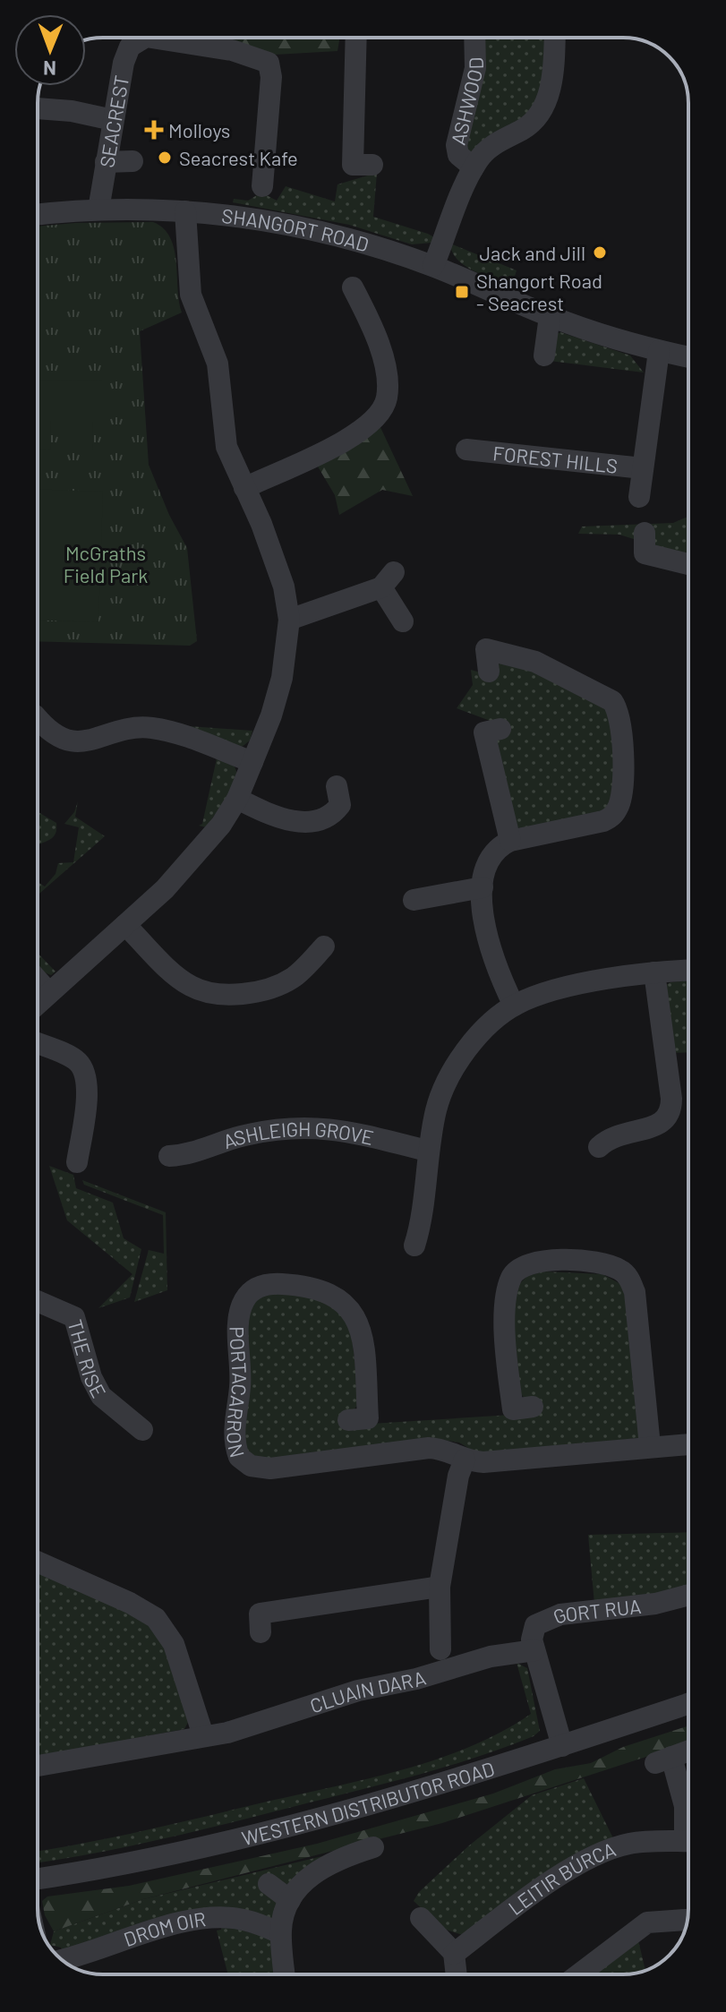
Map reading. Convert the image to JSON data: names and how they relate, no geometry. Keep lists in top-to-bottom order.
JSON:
{
  "streets": {
    "street": [
      "ASHWOOD",
      "SEACREST",
      "SHANGORT ROAD",
      "FOREST HILLS",
      "ASHLEIGH GROVE",
      "THE RISE",
      "PORTACARRON",
      "GORT RUA",
      "CLUAIN DARA",
      "WESTERN DISTRIBUTOR ROAD",
      "LEITIR BÚRCA",
      "DROM OIR"
    ]
  },
  "crossings": [
    ["SEACREST", "SHANGORT ROAD"],
    ["SHANGORT ROAD", "FOREST HILLS"],
    ["GORT RUA", "CLUAIN DARA"]
  ],
  "parks": ["McGraths Field Park"],
  "places": {
    "health": ["Molloys"],
    "other": ["Seacrest Kafe", "Jack and Jill"],
    "transit": ["Shangort Road - Seacrest"]
  },
  "north": "bottom"
}
